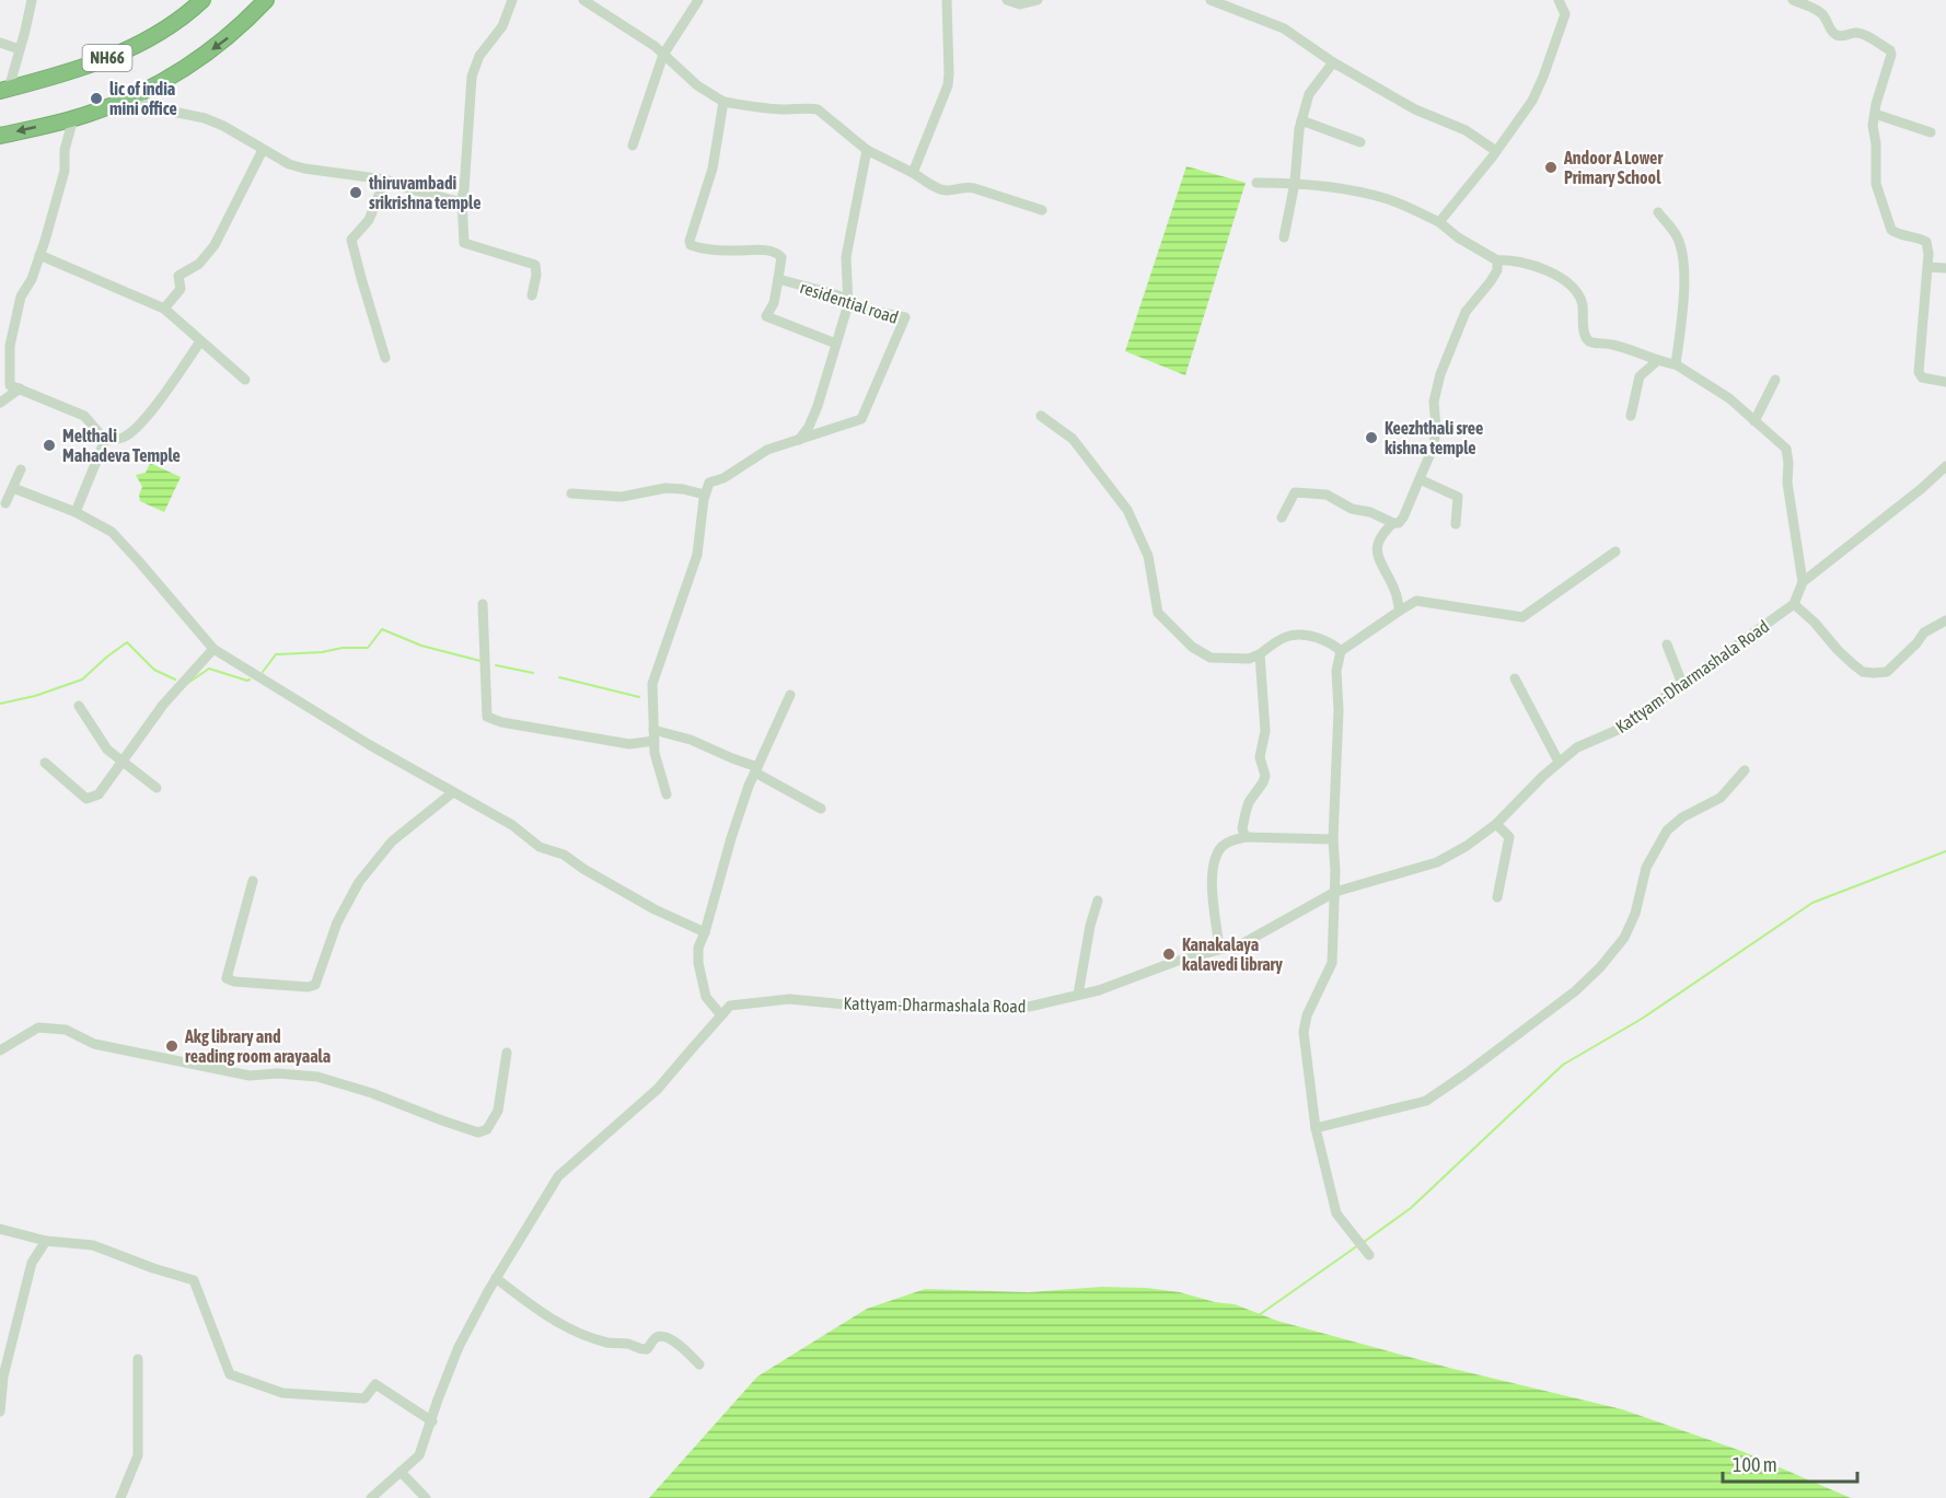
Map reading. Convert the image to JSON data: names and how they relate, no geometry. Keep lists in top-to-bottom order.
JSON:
{
  "streets": {
    "highway": ["NH66"],
    "street": ["residential road", "Kattyam-Dharmashala Road"]
  },
  "places": [
    "lic of india mini office",
    "Andoor A Lower Primary School",
    "thiruvambadi srikrishna temple",
    "Keezhthali sree kishna temple",
    "Melthali Mahadeva Temple",
    "Kanakalaya kalavedi library",
    "Akg library and reading room arayaala"
  ],
  "scale_bar": "100 m"
}
